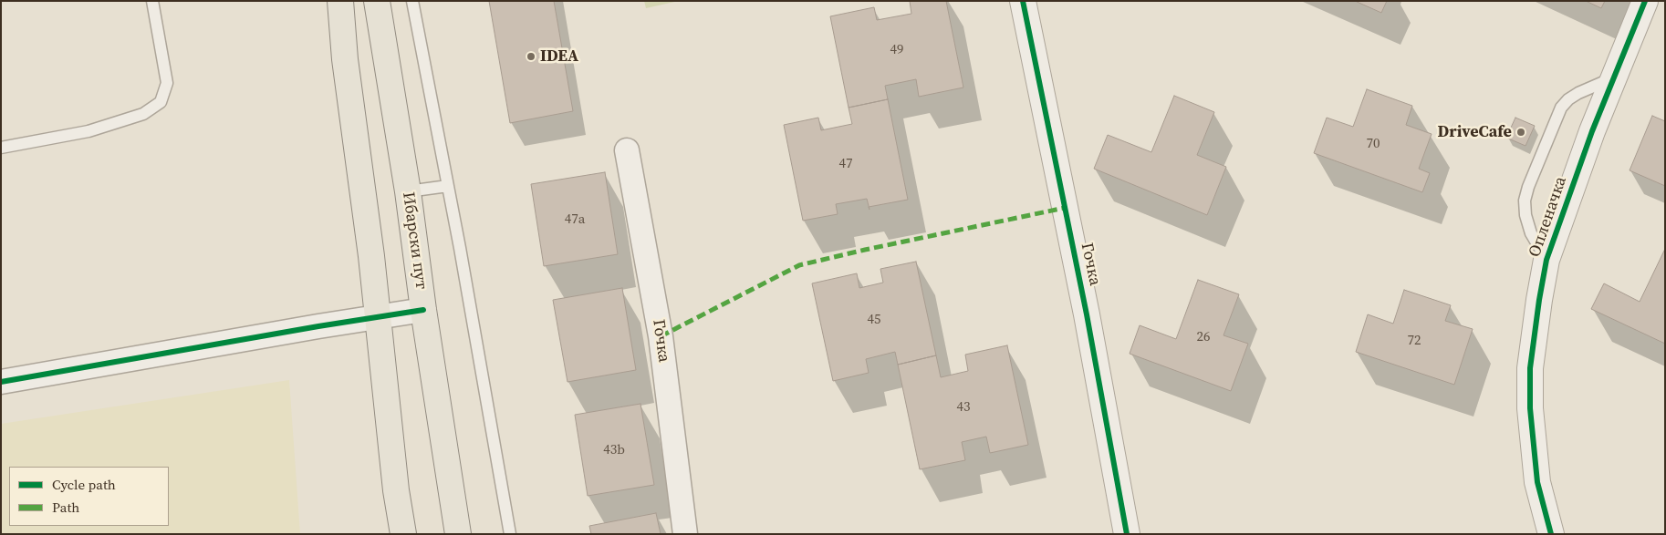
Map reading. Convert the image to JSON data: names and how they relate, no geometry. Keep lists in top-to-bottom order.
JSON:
{
  "streets": {
    "main road": ["Ибарски пут"],
    "street": ["Опленачка", "Гочка"]
  },
  "places": ["IDEA", "DriveCafe"],
  "house_numbers": [
    "49",
    "70",
    "47",
    "47a",
    "45",
    "26",
    "72",
    "43",
    "43b"
  ],
  "legend": ["Cycle path", "Path"]
}
